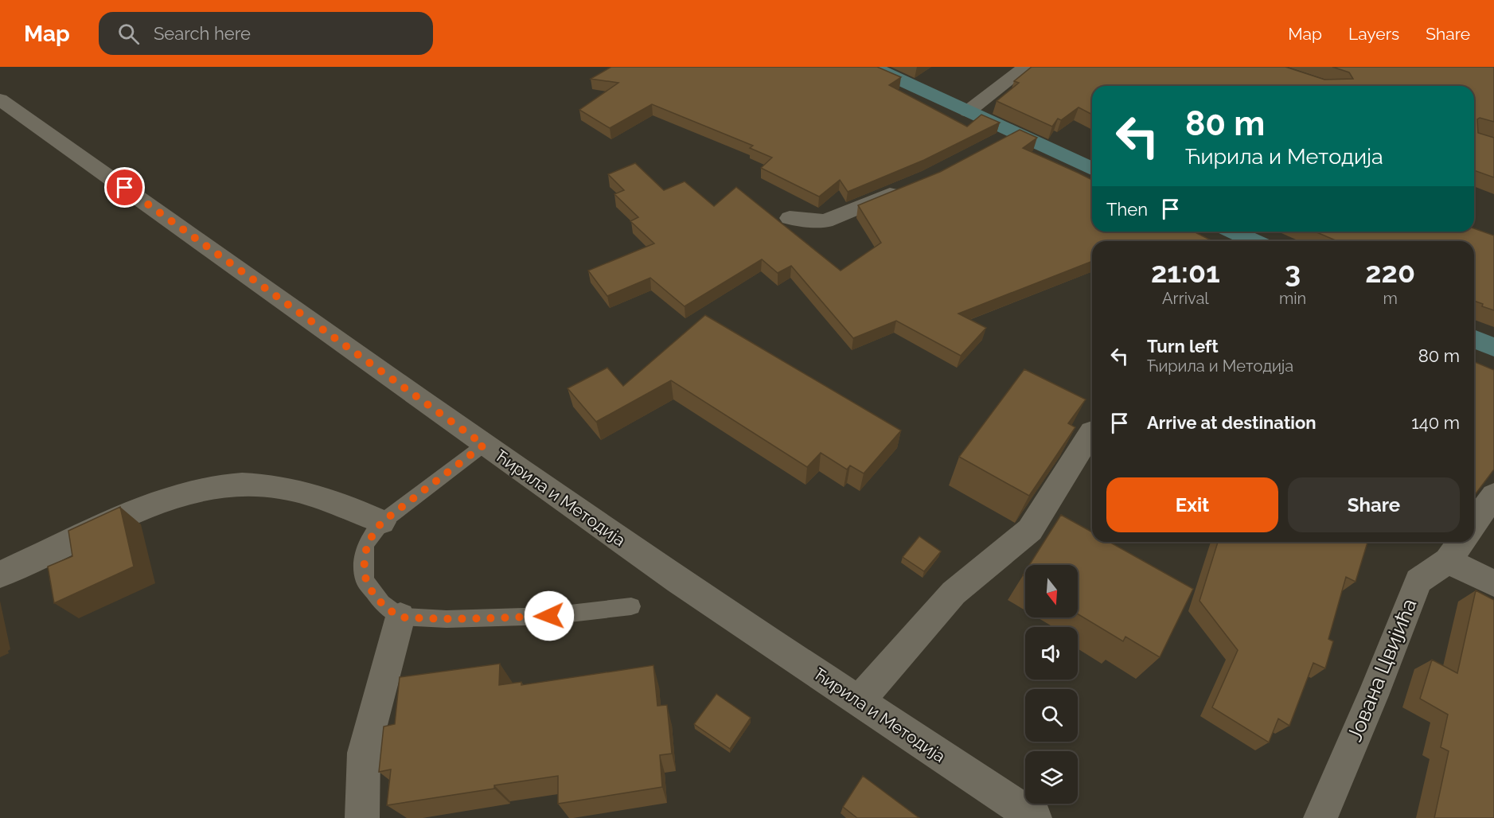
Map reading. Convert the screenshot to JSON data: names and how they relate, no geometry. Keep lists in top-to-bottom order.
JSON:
{
  "streets": {
    "street": ["Ћирила и Методија", "Јована Цвијића"]
  },
  "north": "bottom",
  "page": {
    "header": "Map",
    "search": "Search here",
    "nav": ["Map", "Layers", "Share"],
    "turn": ["80 m", "Ћирила и Методија"],
    "then": "Then",
    "eta": [
      "21:01",
      "Arrival",
      "3",
      "min",
      "220",
      "m"
    ],
    "list": [
      {
        "name": "Turn left",
        "note": "Ћирила и Методија",
        "value": "80 m"
      },
      {
        "name": "Arrive at destination",
        "value": "140 m"
      }
    ],
    "buttons": ["Exit", "Share"]
  }
}
